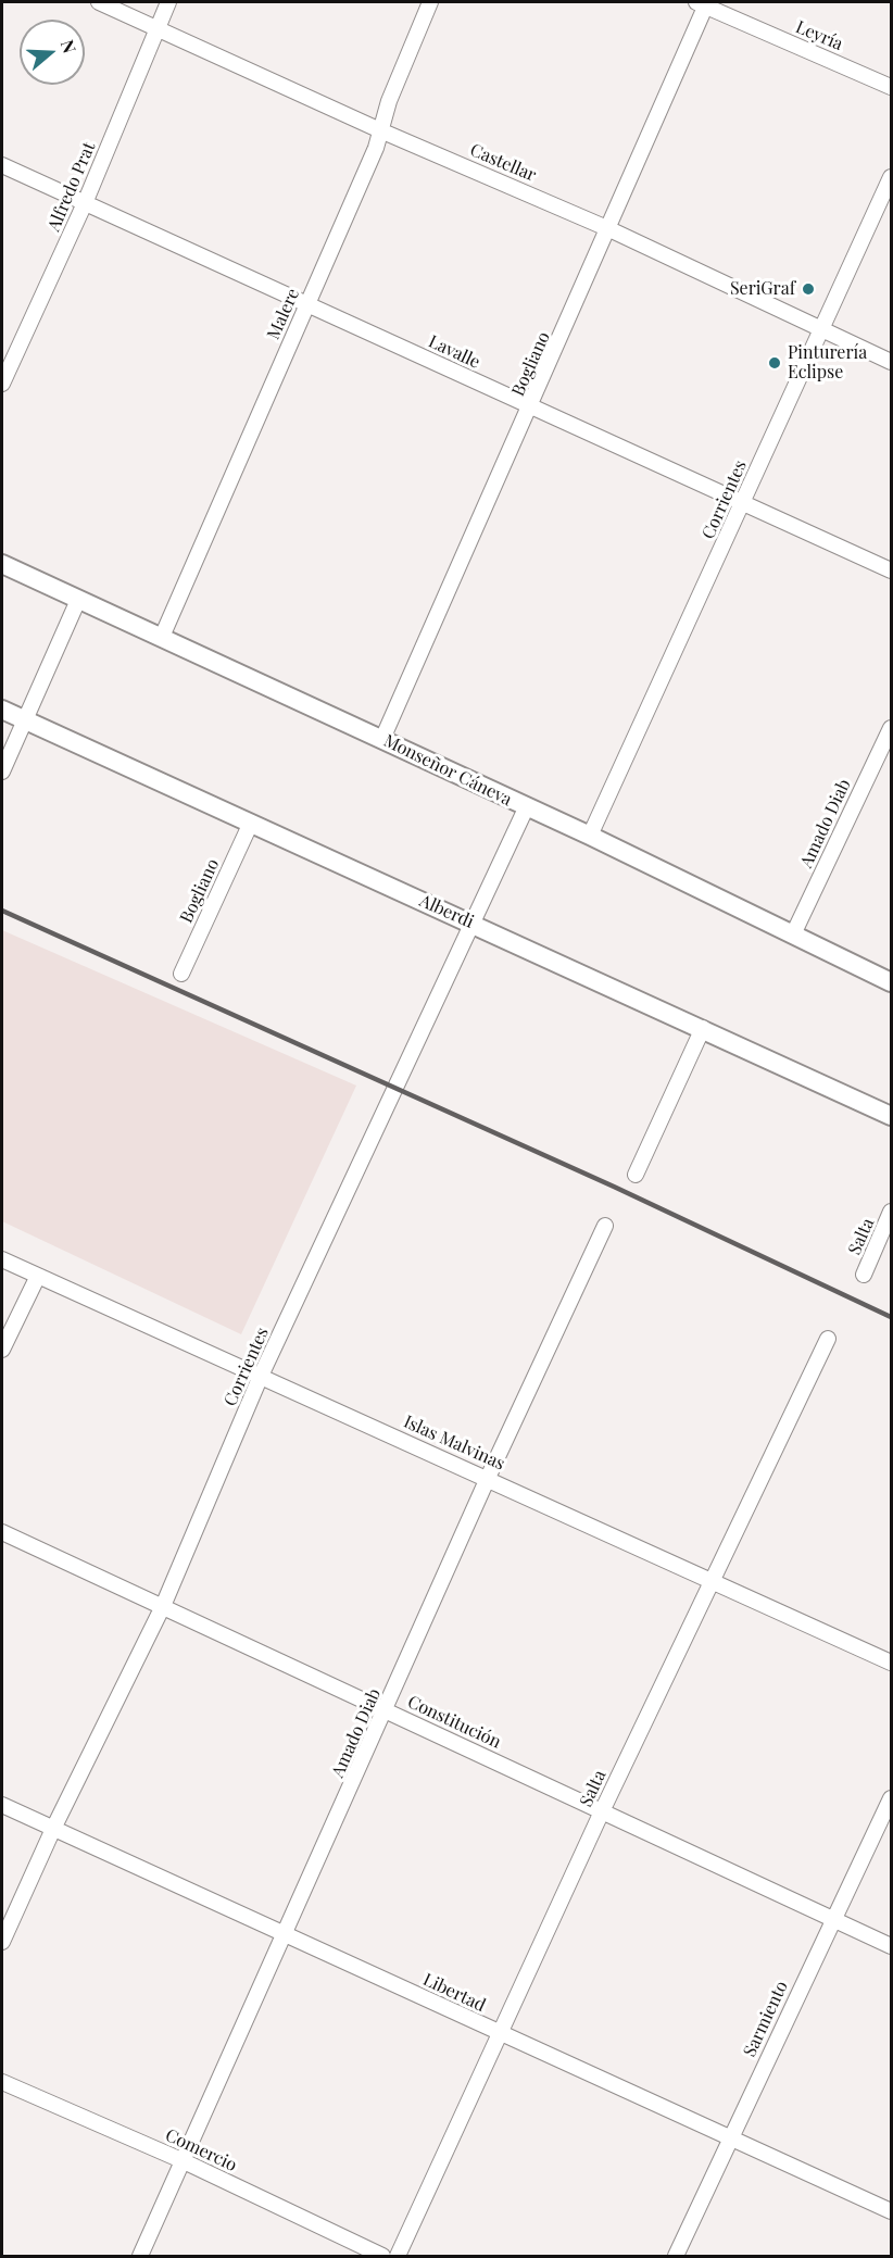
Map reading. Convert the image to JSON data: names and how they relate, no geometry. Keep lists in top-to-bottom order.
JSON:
{
  "streets": {
    "street": [
      "Leyría",
      "Castellar",
      "Alfredo Prat",
      "Malere",
      "Lavalle",
      "Bogliano",
      "Corrientes",
      "Monseñor Cáneva",
      "Amado Diab",
      "Alberdi",
      "Salta",
      "Islas Malvinas",
      "Constitución",
      "Libertad",
      "Sarmiento",
      "Comercio"
    ]
  },
  "crossings": [
    ["Leyría", "Bogliano"],
    ["Castellar", "Alfredo Prat"],
    ["Castellar", "Malere"],
    ["Castellar", "Bogliano"],
    ["Castellar", "Corrientes"],
    ["Alfredo Prat", "Lavalle"],
    ["Malere", "Lavalle"],
    ["Malere", "Monseñor Cáneva"],
    ["Lavalle", "Bogliano"],
    ["Lavalle", "Corrientes"],
    ["Bogliano", "Monseñor Cáneva"],
    ["Bogliano", "Alberdi"],
    ["Corrientes", "Monseñor Cáneva"],
    ["Corrientes", "Alberdi"],
    ["Corrientes", "Islas Malvinas"],
    ["Corrientes", "Constitución"],
    ["Corrientes", "Libertad"],
    ["Monseñor Cáneva", "Amado Diab"],
    ["Amado Diab", "Islas Malvinas"],
    ["Amado Diab", "Constitución"],
    ["Amado Diab", "Libertad"],
    ["Amado Diab", "Comercio"],
    ["Salta", "Islas Malvinas"],
    ["Salta", "Constitución"],
    ["Salta", "Libertad"],
    ["Constitución", "Sarmiento"],
    ["Libertad", "Sarmiento"]
  ],
  "places": ["SeriGraf", "Pinturería Eclipse"],
  "north": "right"
}
